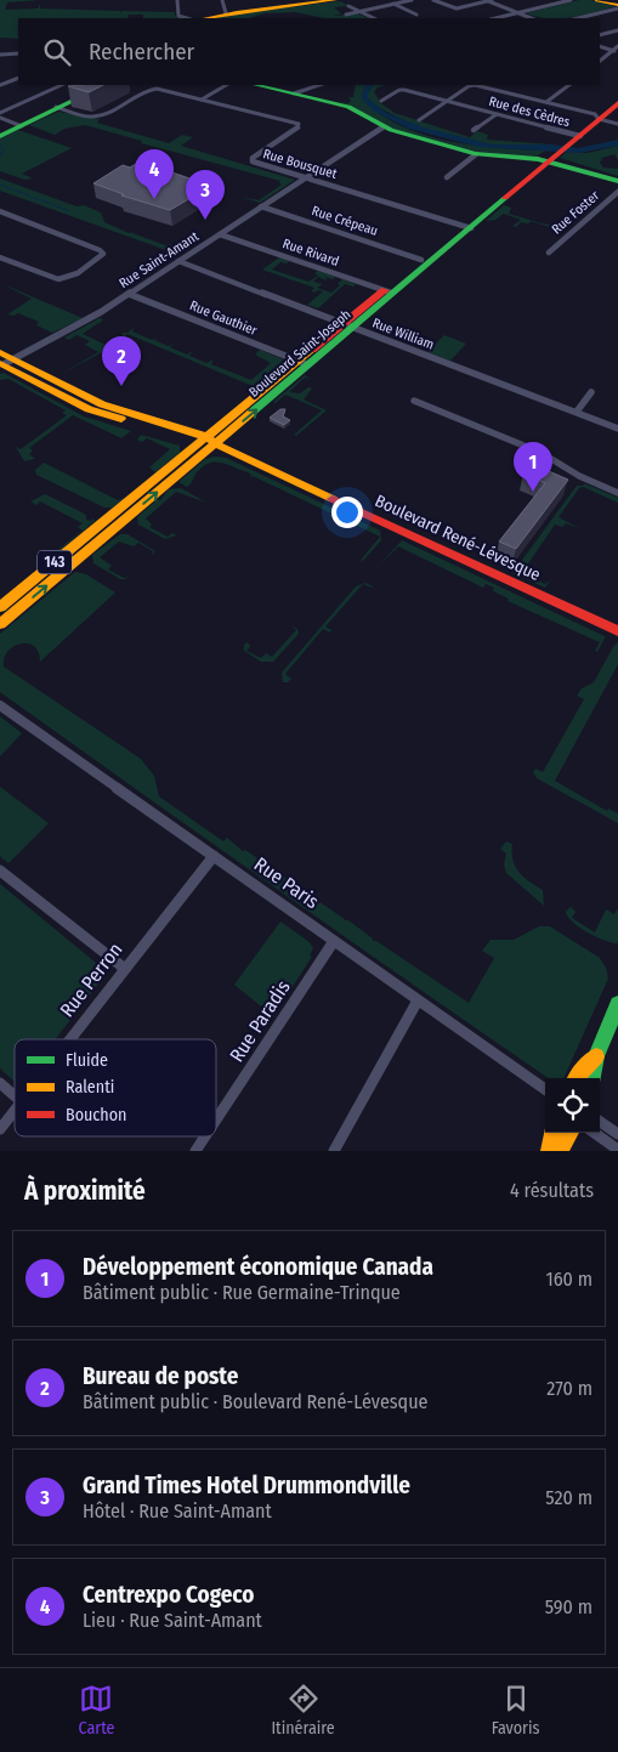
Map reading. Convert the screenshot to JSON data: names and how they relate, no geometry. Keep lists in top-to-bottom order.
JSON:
{
  "streets": {
    "main road": ["Boulevard Saint-Joseph", "Boulevard René-Lévesque", "143"],
    "street": [
      "Rue des Cèdres",
      "Rue Bousquet",
      "Rue Foster",
      "Rue Crépeau",
      "Rue Rivard",
      "Rue Saint-Amant",
      "Rue Gauthier",
      "Rue William",
      "Rue Paris",
      "Rue Perron",
      "Rue Paradis"
    ]
  },
  "crossings": [
    ["Rue des Cèdres", "Boulevard Saint-Joseph"],
    ["Rue Bousquet", "Rue Saint-Amant"],
    ["Rue Bousquet", "Boulevard Saint-Joseph"],
    ["Rue Crépeau", "Rue Saint-Amant"],
    ["Rue Crépeau", "Boulevard Saint-Joseph"],
    ["Rue Rivard", "Rue Saint-Amant"],
    ["Rue Rivard", "Boulevard Saint-Joseph"],
    ["Rue Saint-Amant", "Rue Gauthier"],
    ["Rue Saint-Amant", "Rue William"],
    ["Rue Saint-Amant", "Boulevard René-Lévesque"],
    ["Rue Gauthier", "Boulevard Saint-Joseph"],
    ["Rue William", "Boulevard Saint-Joseph"],
    ["Boulevard Saint-Joseph", "Boulevard René-Lévesque"],
    ["Rue Paris", "Rue Perron"],
    ["Rue Paris", "Rue Paradis"]
  ],
  "legend": ["Fluide", "Ralenti", "Bouchon"],
  "page": {
    "search": "Rechercher",
    "pins": [
      "4",
      "3",
      "2",
      "1"
    ],
    "heading": ["À proximité", "4 résultats"],
    "list": [
      {
        "mark": "1",
        "name": "Développement économique Canada",
        "note": "Bâtiment public · Rue Germaine-Trinque",
        "value": "160 m"
      },
      {
        "mark": "2",
        "name": "Bureau de poste",
        "note": "Bâtiment public · Boulevard René-Lévesque",
        "value": "270 m"
      },
      {
        "mark": "3",
        "name": "Grand Times Hotel Drummondville",
        "note": "Hôtel · Rue Saint-Amant",
        "value": "520 m"
      },
      {
        "mark": "4",
        "name": "Centrexpo Cogeco",
        "note": "Lieu · Rue Saint-Amant",
        "value": "590 m"
      }
    ],
    "nav": ["Carte", "Itinéraire", "Favoris"]
  }
}
